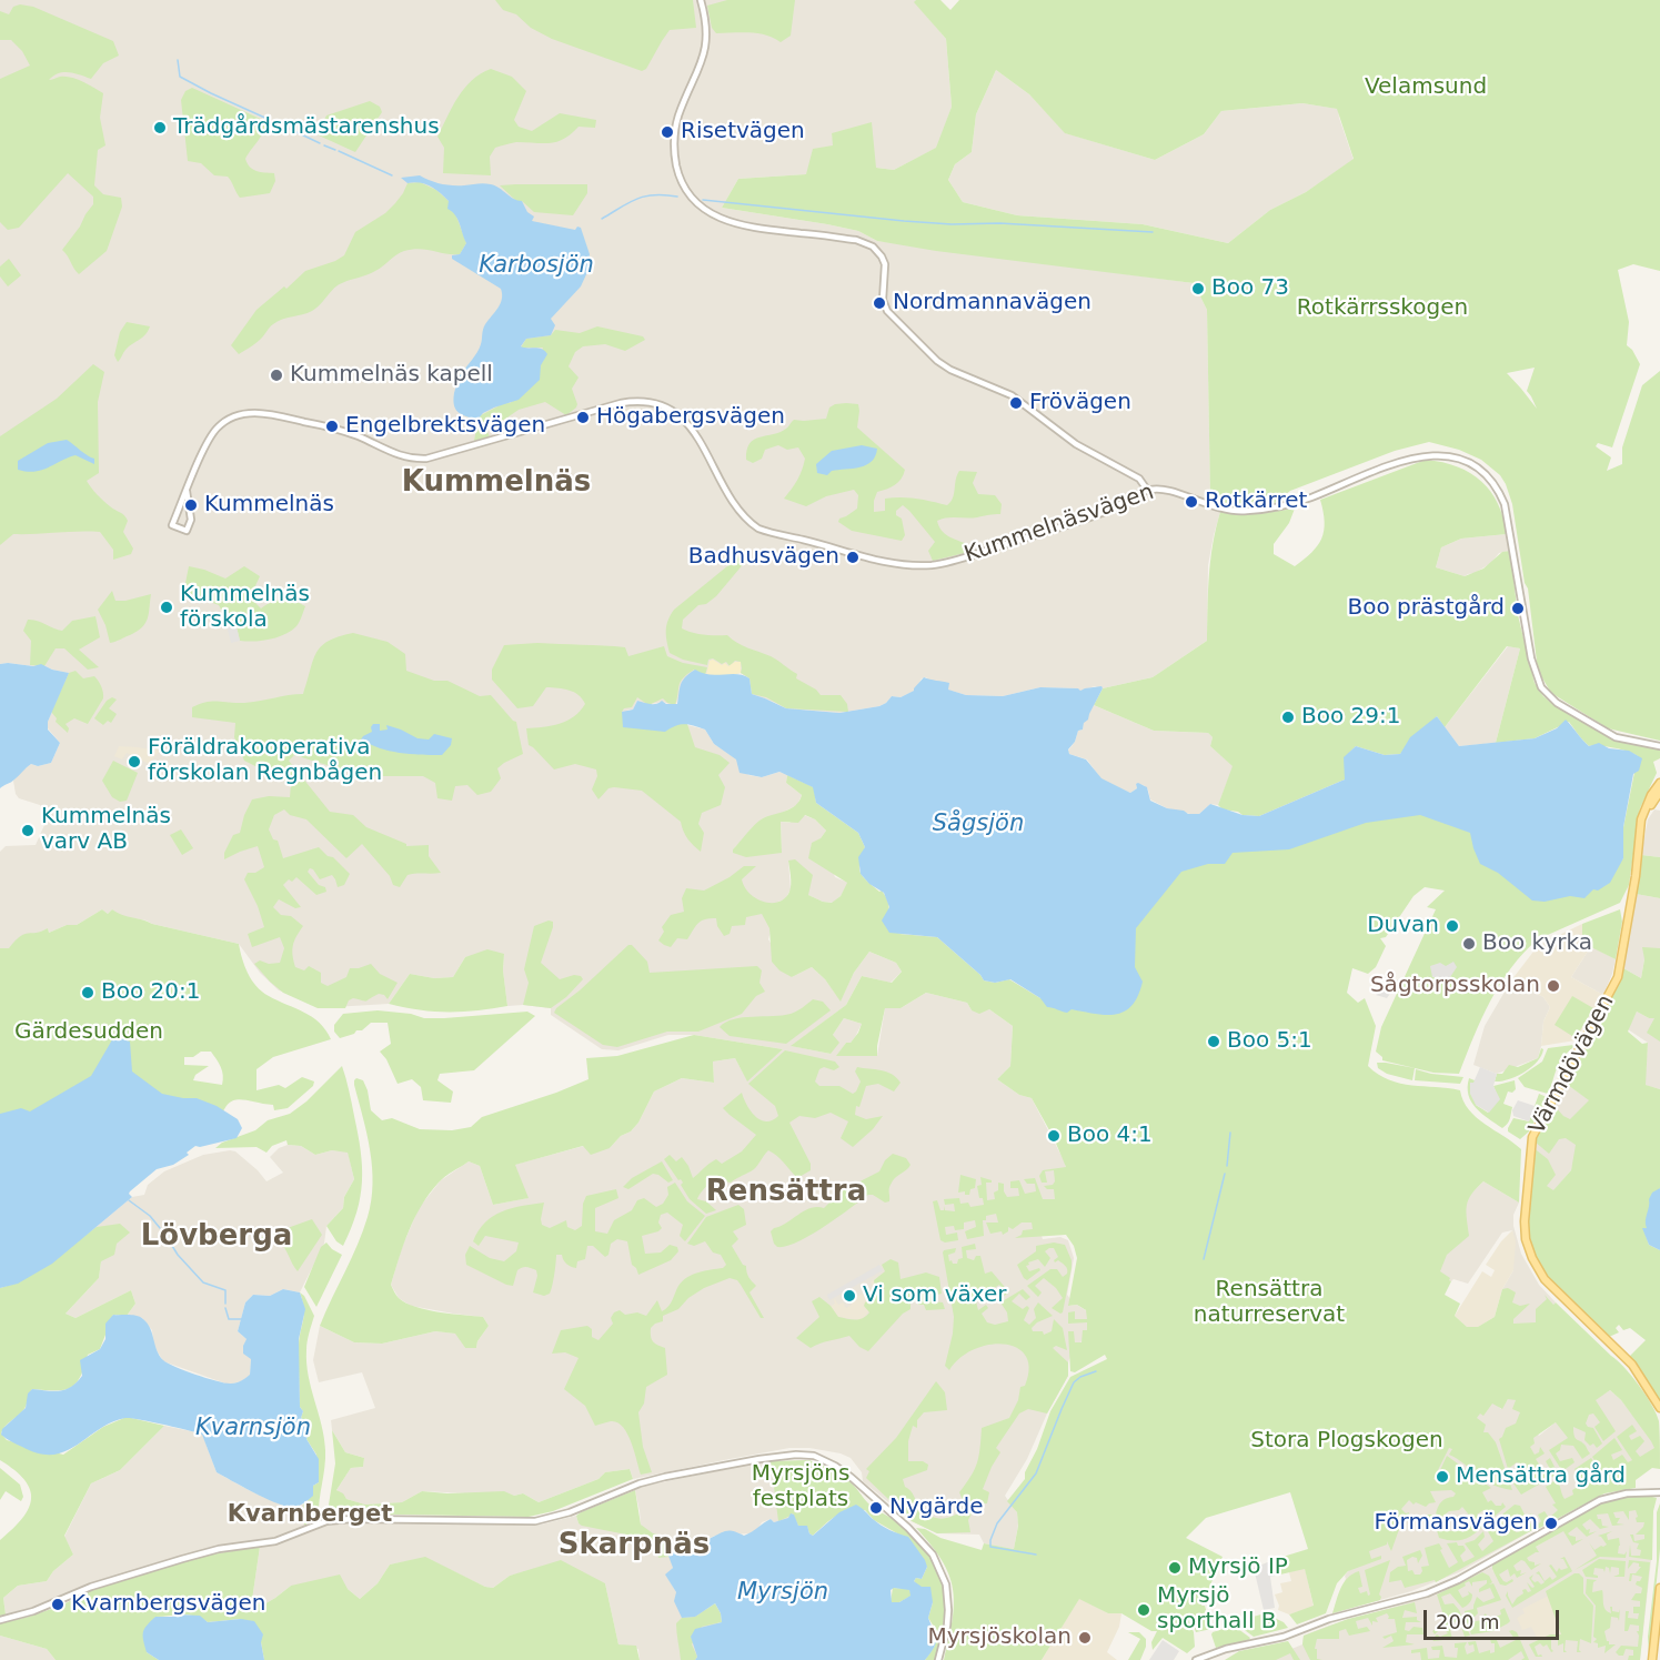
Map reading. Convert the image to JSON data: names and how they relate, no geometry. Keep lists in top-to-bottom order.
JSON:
{
  "streets": {
    "main road": ["Värmdövägen"],
    "street": ["Kummelnäsvägen"]
  },
  "districts": [
    "Kummelnäs",
    "Rensättra",
    "Lövberga",
    "Kvarnberget",
    "Skarpnäs"
  ],
  "water": [
    "Karbosjön",
    "Sågsjön",
    "Kvarnsjön",
    "Myrsjön"
  ],
  "parks": [
    "Velamsund",
    "Rotkärrsskogen",
    "Gärdesudden",
    "Rensättra naturreservat",
    "Stora Plogskogen",
    "Myrsjöns festplats"
  ],
  "places": [
    "Trädgårdsmästarenshus",
    "Risetvägen",
    "Boo 73",
    "Nordmannavägen",
    "Kummelnäs kapell",
    "Frövägen",
    "Högabergsvägen",
    "Engelbrektsvägen",
    "Rotkärret",
    "Kummelnäs",
    "Badhusvägen",
    "Kummelnäs förskola",
    "Boo prästgård",
    "Boo 29:1",
    "Föräldrakooperativa förskolan Regnbågen",
    "Kummelnäs varv AB",
    "Duvan",
    "Boo kyrka",
    "Sågtorpsskolan",
    "Boo 20:1",
    "Boo 5:1",
    "Boo 4:1",
    "Vi som växer",
    "Mensättra gård",
    "Nygärde",
    "Förmansvägen",
    "Myrsjö IP",
    "Kvarnbergsvägen",
    "Myrsjö sporthall B",
    "Myrsjöskolan"
  ],
  "scale_bar": "200 m"
}
